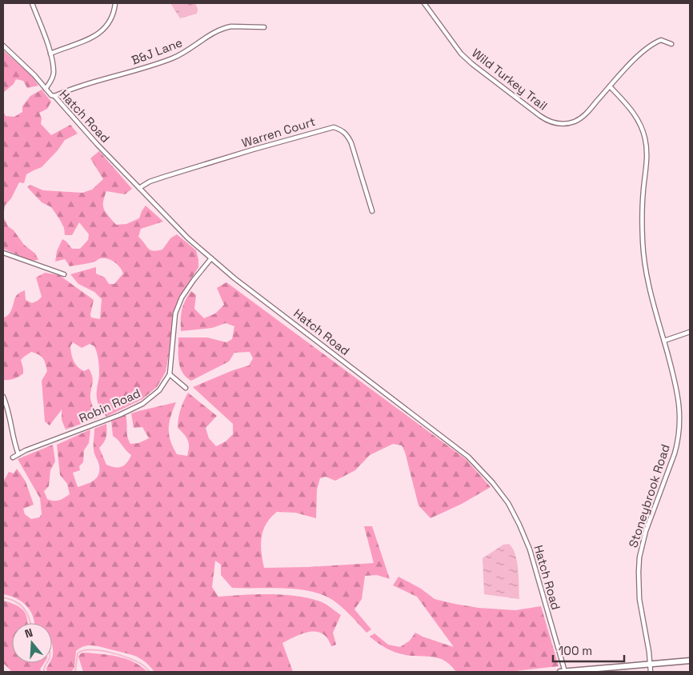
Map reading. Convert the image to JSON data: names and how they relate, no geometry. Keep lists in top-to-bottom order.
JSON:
{
  "streets": {
    "street": [
      "B&J Lane",
      "Wild Turkey Trail",
      "Hatch Road",
      "Warren Court",
      "Robin Road",
      "Stoneybrook Road"
    ]
  },
  "crossings": [
    ["B&J Lane", "Hatch Road"],
    ["Wild Turkey Trail", "Stoneybrook Road"],
    ["Hatch Road", "Warren Court"],
    ["Hatch Road", "Robin Road"]
  ],
  "scale_bar": "100 m",
  "north": "top"
}
